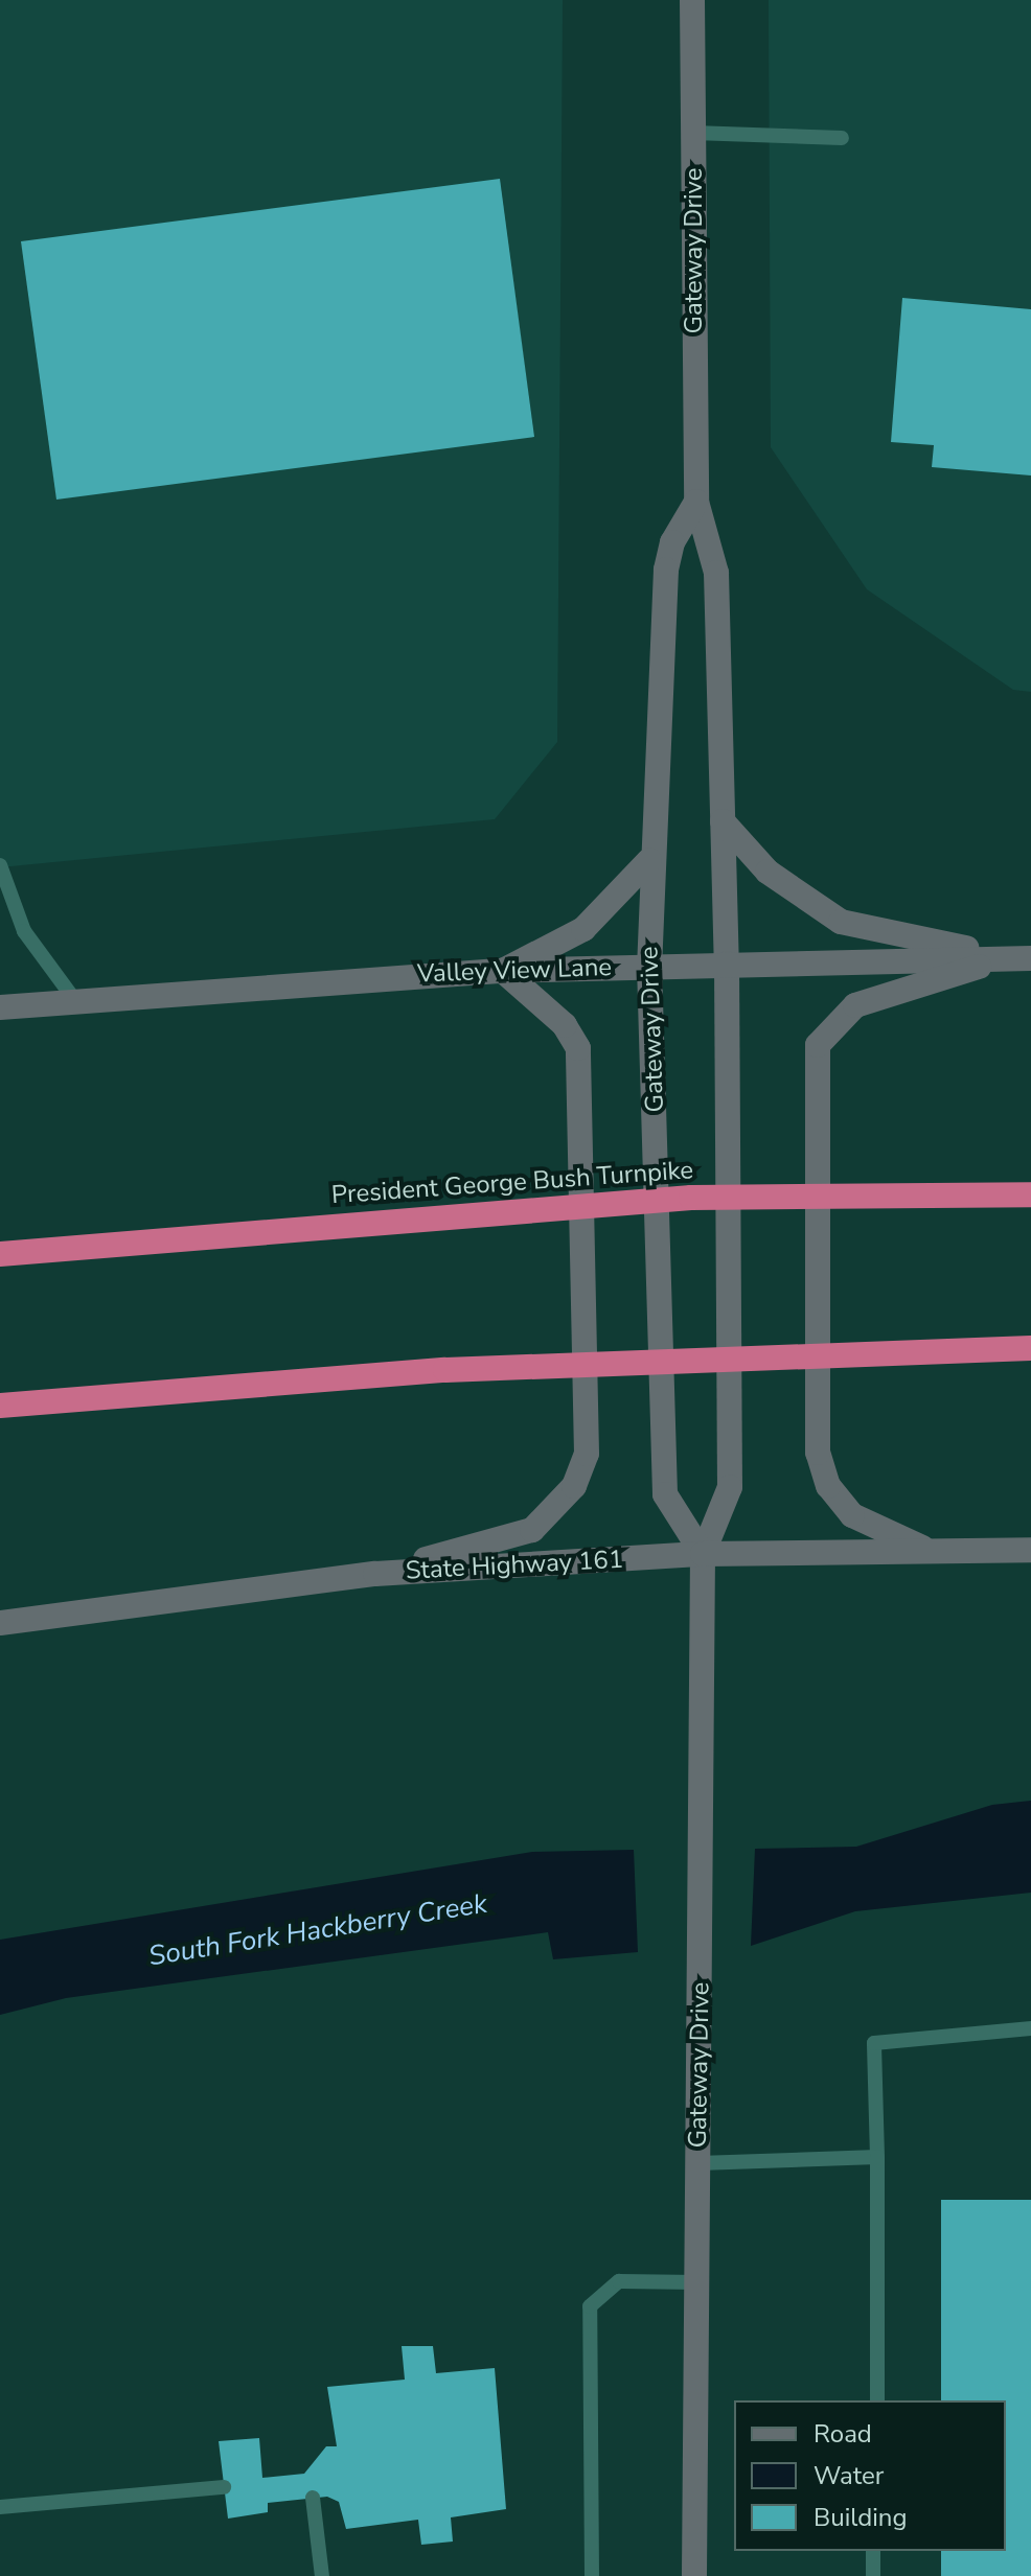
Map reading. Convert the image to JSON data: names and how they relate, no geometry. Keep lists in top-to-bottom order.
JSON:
{
  "streets": {
    "highway": ["President George Bush Turnpike"],
    "main road": ["Gateway Drive", "Valley View Lane", "State Highway 161"]
  },
  "crossings": [
    ["Gateway Drive", "Valley View Lane"],
    ["Gateway Drive", "State Highway 161"]
  ],
  "water": ["South Fork Hackberry Creek"],
  "legend": ["Road", "Water", "Building"]
}
